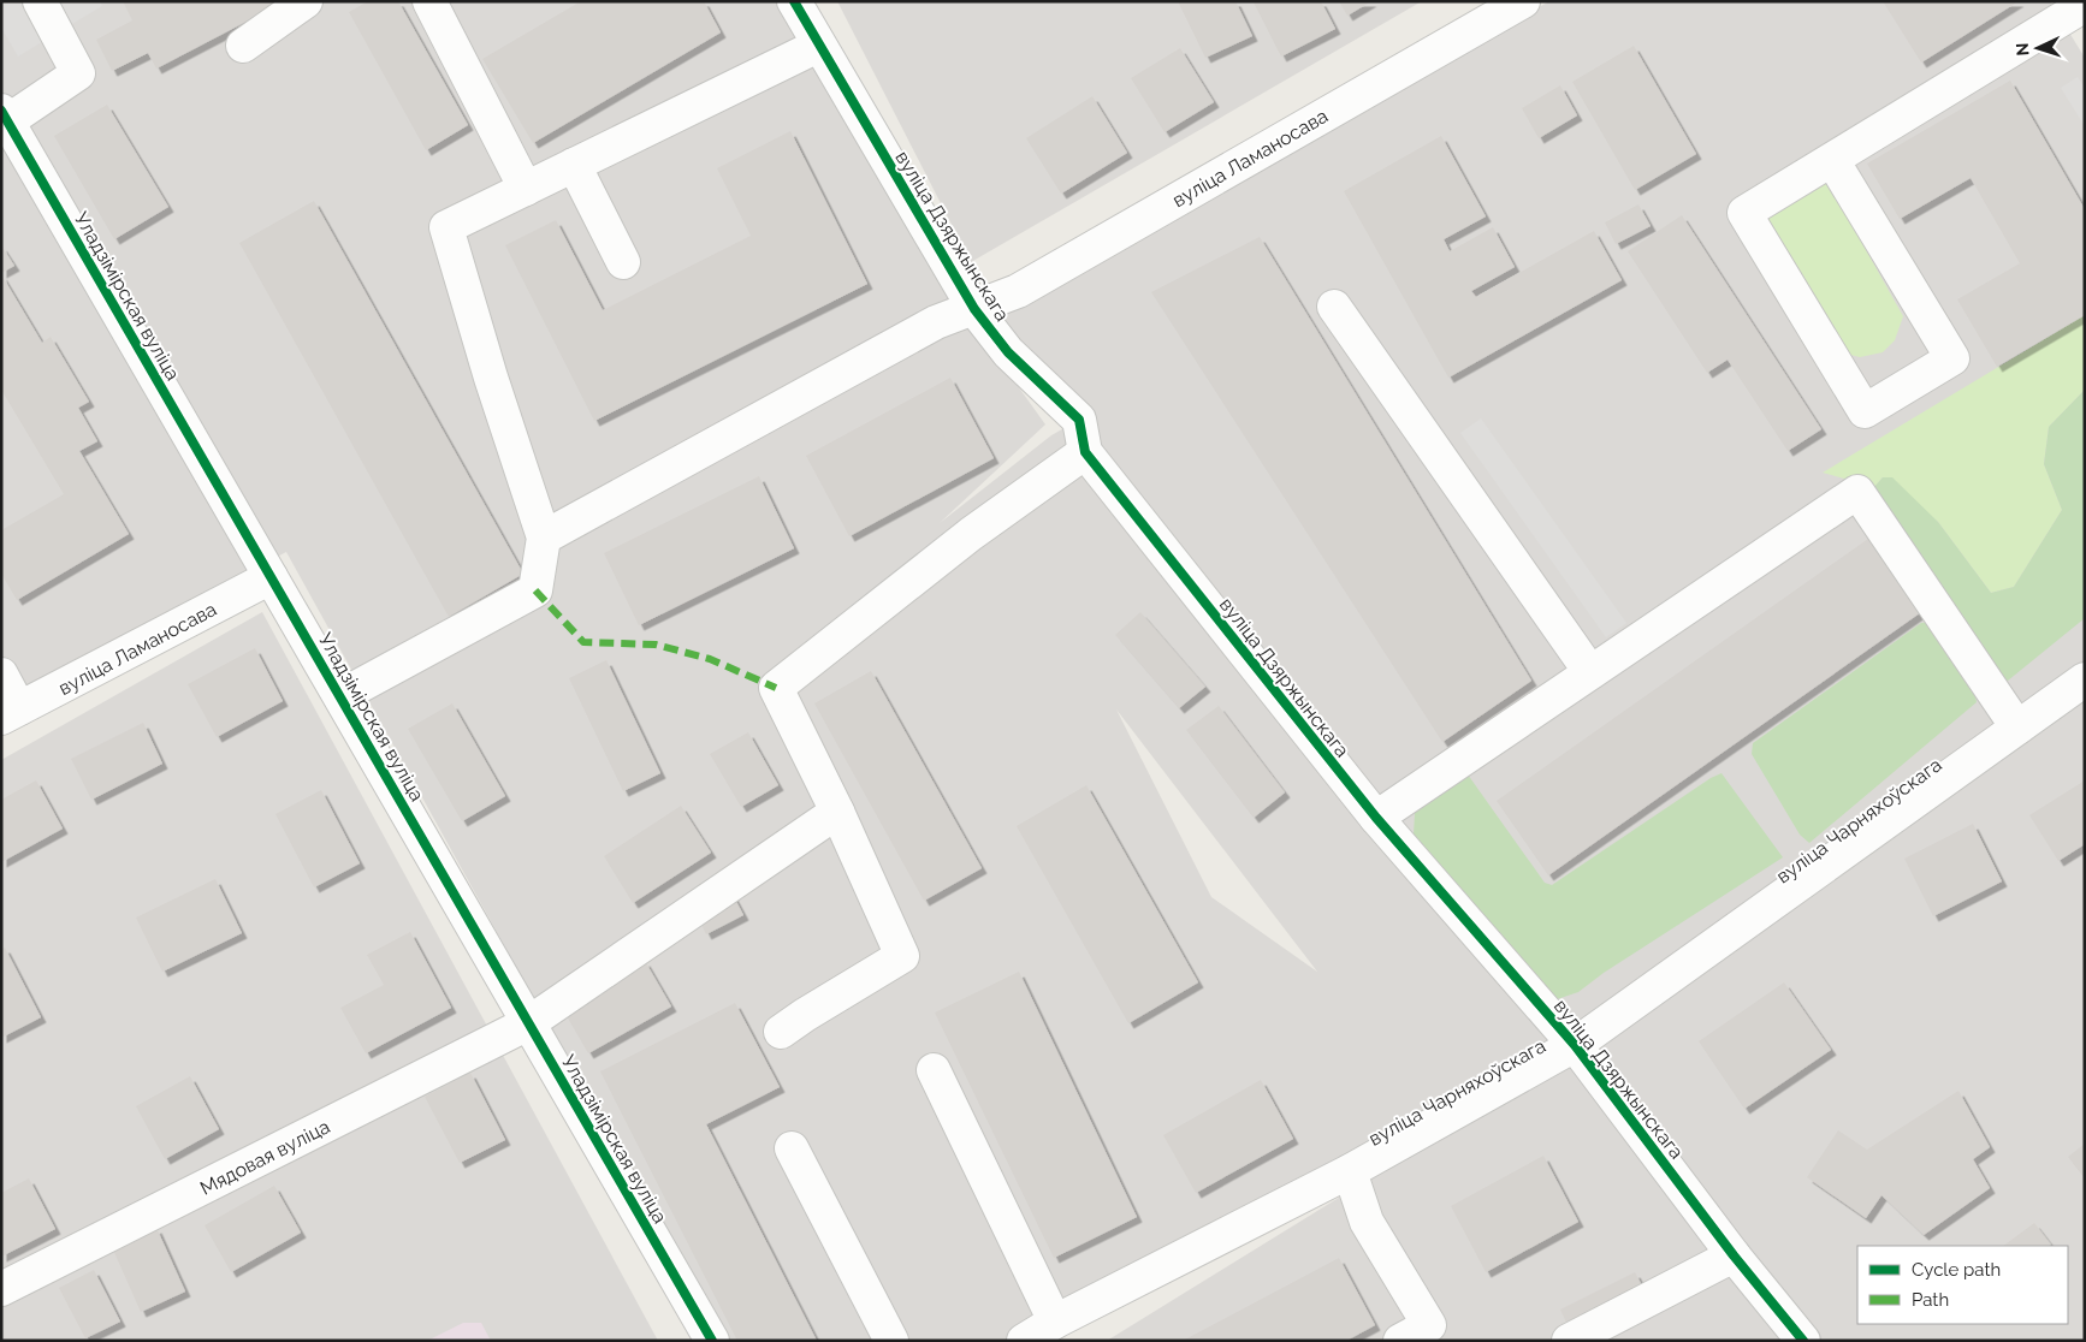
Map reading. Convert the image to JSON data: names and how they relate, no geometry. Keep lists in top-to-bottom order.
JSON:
{
  "streets": {
    "street": [
      "вуліца Ламаносава",
      "вуліца Дзяржынскага",
      "Уладзімірская вуліца",
      "вуліца Чарняхоўскага",
      "Мядовая вуліца"
    ]
  },
  "crossings": [
    ["вуліца Ламаносава", "вуліца Дзяржынскага"],
    ["вуліца Ламаносава", "Уладзімірская вуліца"],
    ["вуліца Дзяржынскага", "вуліца Чарняхоўскага"],
    ["Уладзімірская вуліца", "Мядовая вуліца"]
  ],
  "legend": ["Cycle path", "Path"],
  "north": "left"
}
